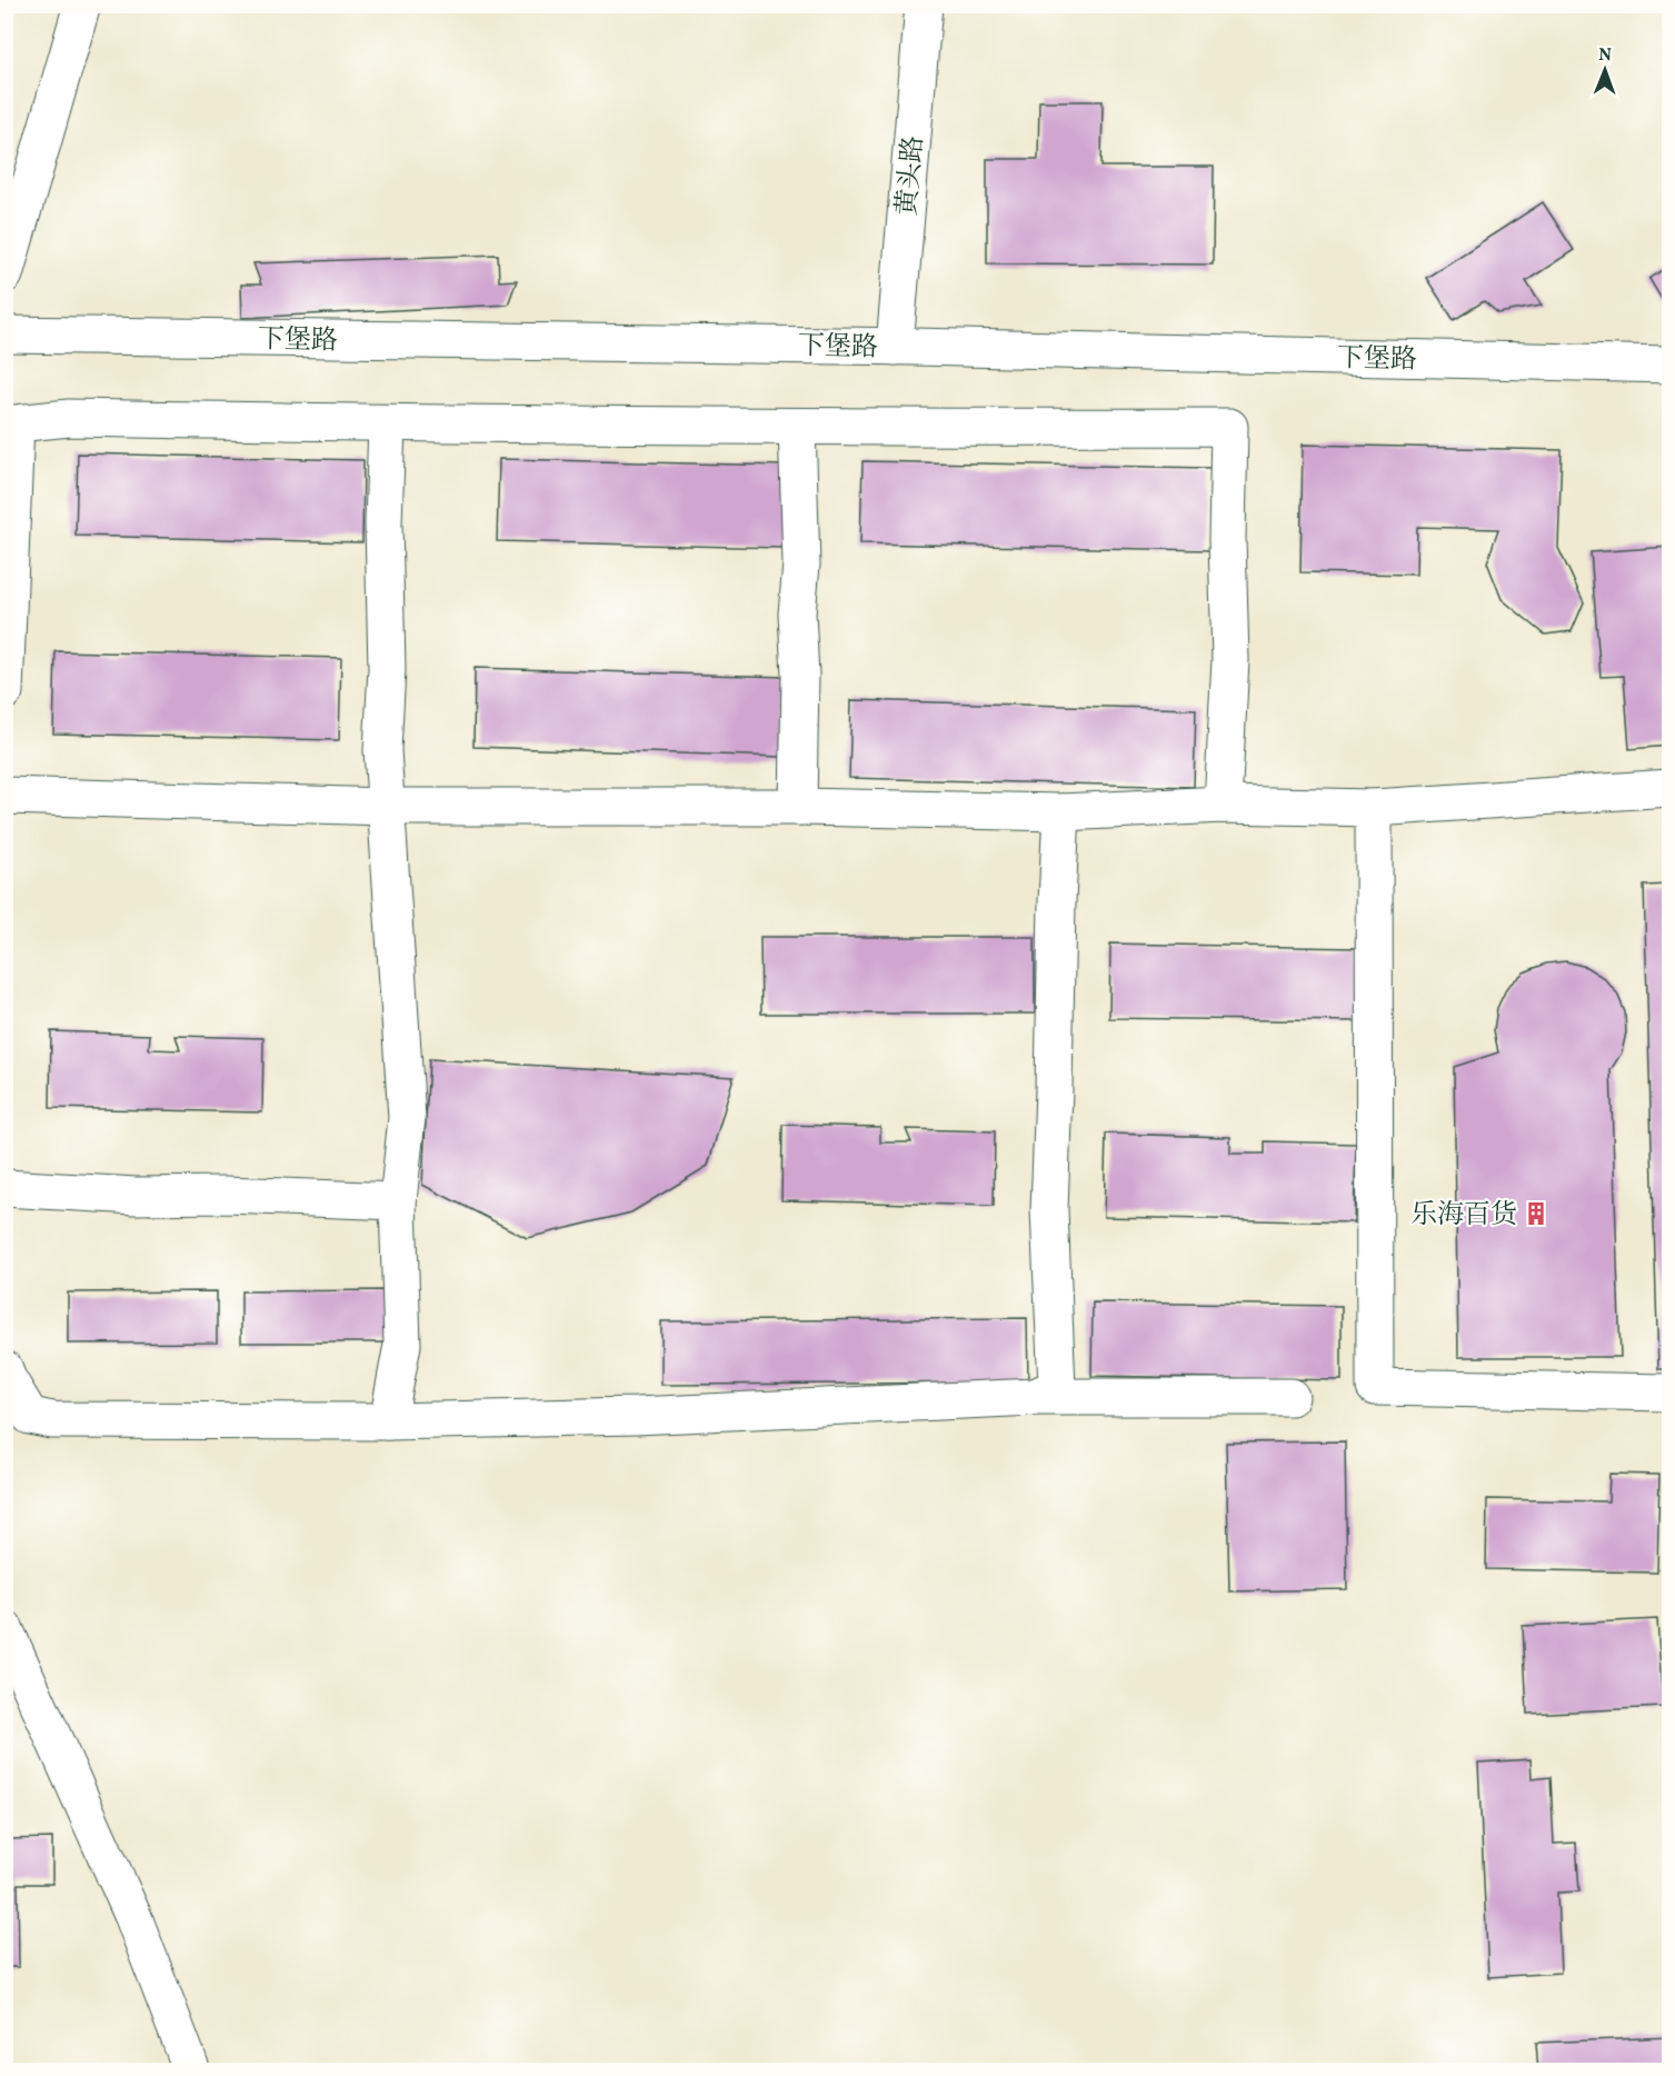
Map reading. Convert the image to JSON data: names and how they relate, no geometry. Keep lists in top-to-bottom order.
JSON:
{
  "streets": {
    "street": ["黄头路", "下堡路"]
  },
  "crossings": [
    ["黄头路", "下堡路"]
  ],
  "places": {
    "building": ["乐海百货"]
  },
  "north": "top"
}
